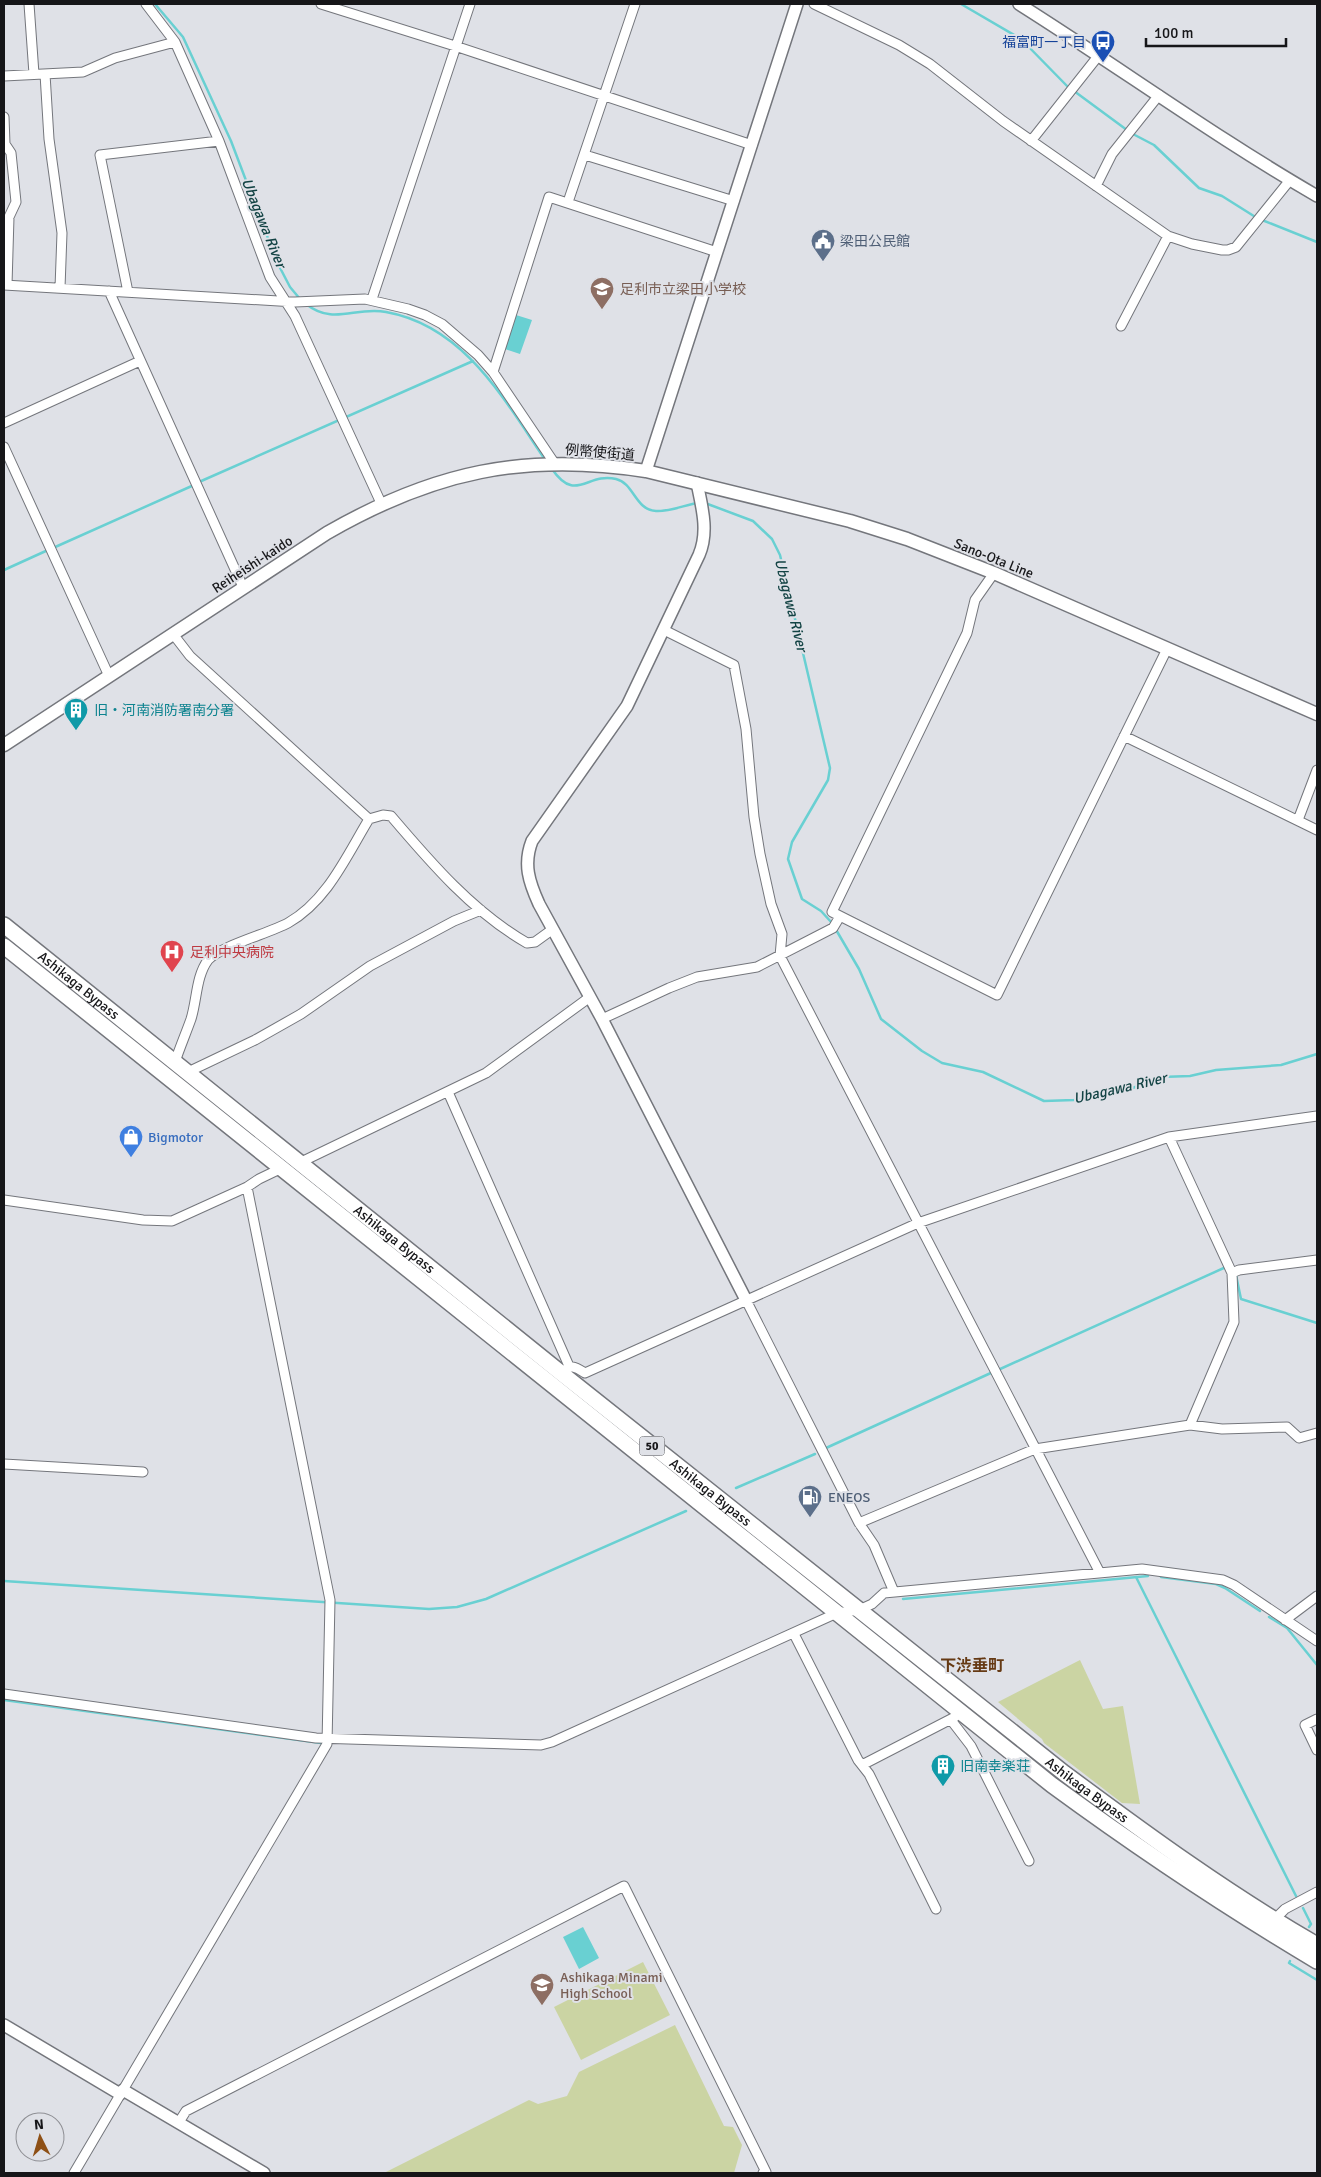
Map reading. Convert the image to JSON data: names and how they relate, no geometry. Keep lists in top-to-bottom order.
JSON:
{
  "streets": {
    "highway": ["Ashikaga Bypass", "50"],
    "main road": ["例幣使街道", "Sano-Ota Line", "Reiheishi-kaido"]
  },
  "crossings": [
    ["例幣使街道", "Sano-Ota Line"],
    ["例幣使街道", "Reiheishi-kaido"]
  ],
  "districts": ["下渋垂町"],
  "water": ["Ubagawa River"],
  "places": {
    "bus stop": ["福富町一丁目"],
    "public building": ["梁田公民館"],
    "school or university": ["足利市立梁田小学校", "Ashikaga Minami High School"],
    "building": ["旧・河南消防署南分署", "旧南幸楽荘"],
    "hospital": ["足利中央病院"],
    "shop": ["Bigmotor"],
    "fuel station": ["ENEOS"]
  },
  "scale_bar": "100 m",
  "north": "top"
}
